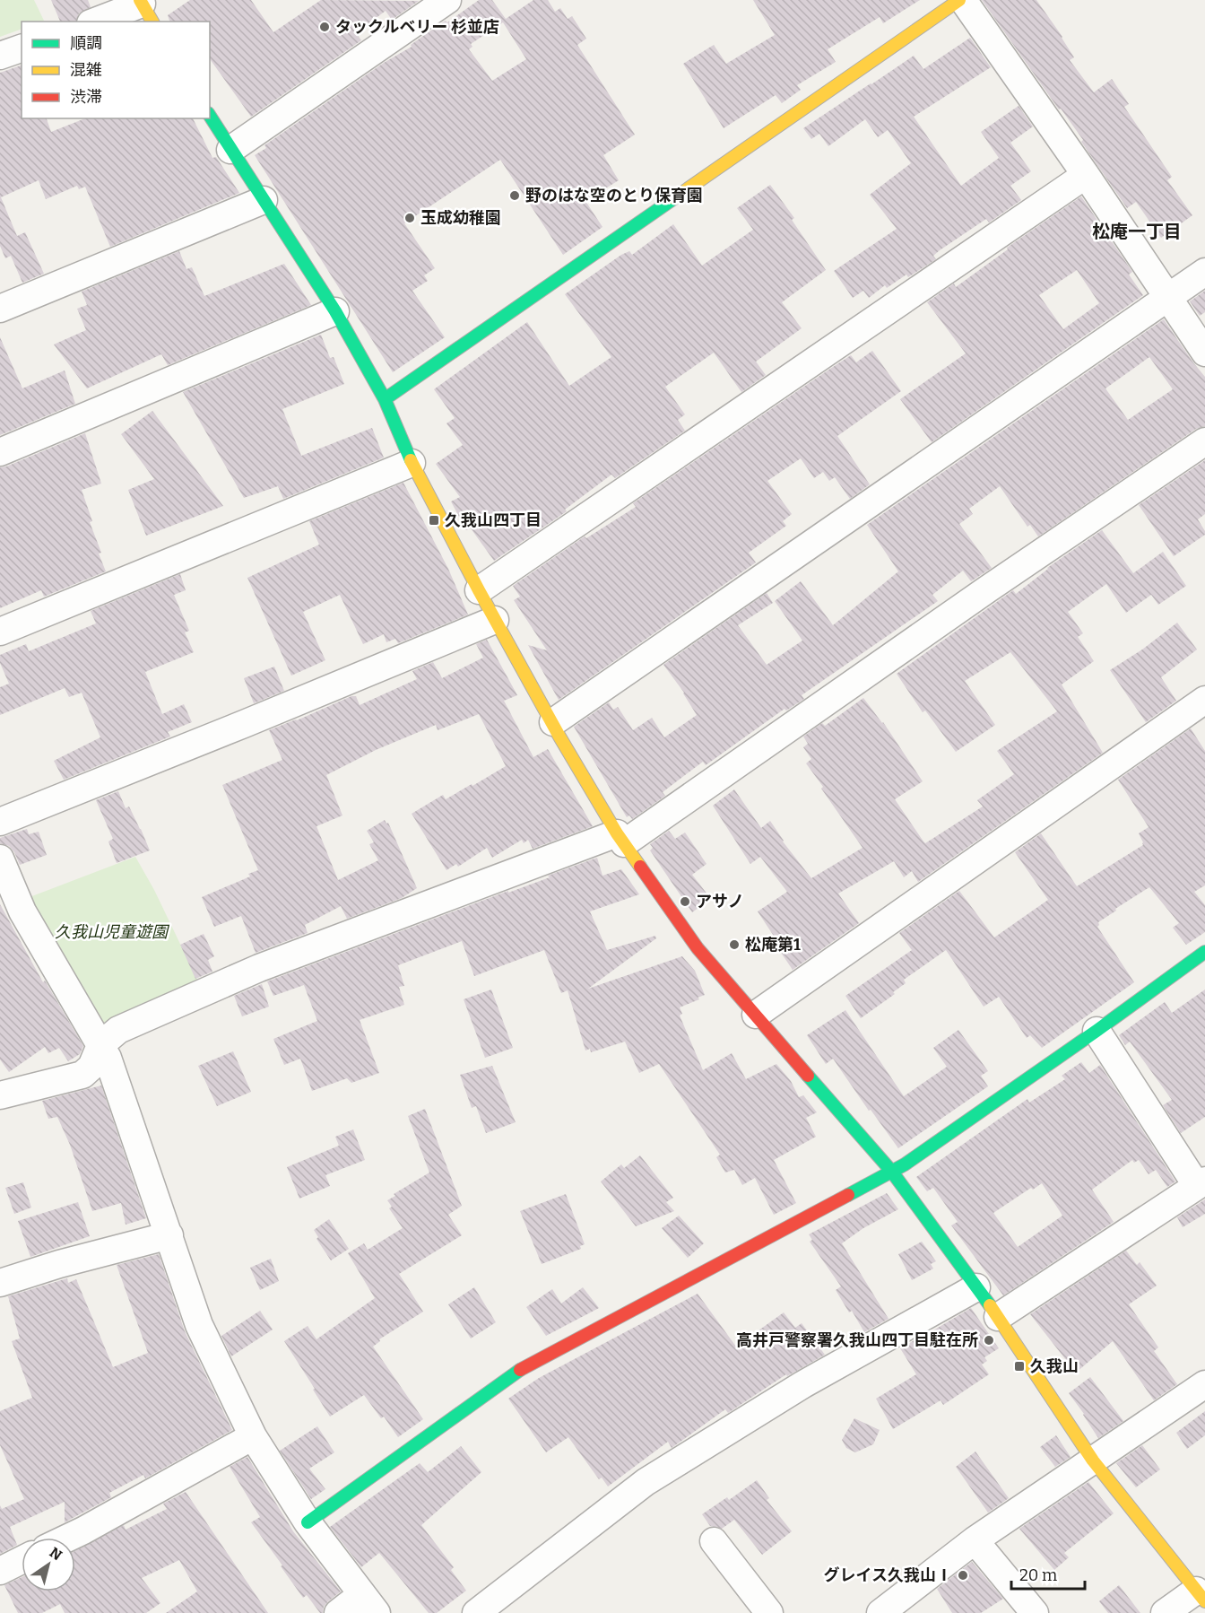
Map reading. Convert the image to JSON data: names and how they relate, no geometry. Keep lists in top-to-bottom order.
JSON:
{
  "districts": ["松庵一丁目"],
  "parks": ["久我山児童遊園"],
  "places": {
    "other": [
      "タックルベリー 杉並店",
      "野のはな空のとり保育園",
      "玉成幼稚園",
      "アサノ",
      "松庵第1",
      "高井戸警察署久我山四丁目駐在所",
      "グレイス久我山Ⅰ"
    ],
    "transit": ["久我山四丁目", "久我山"]
  },
  "legend": ["順調", "混雑", "渋滞"],
  "scale_bar": "20 m",
  "north": "top right"
}
